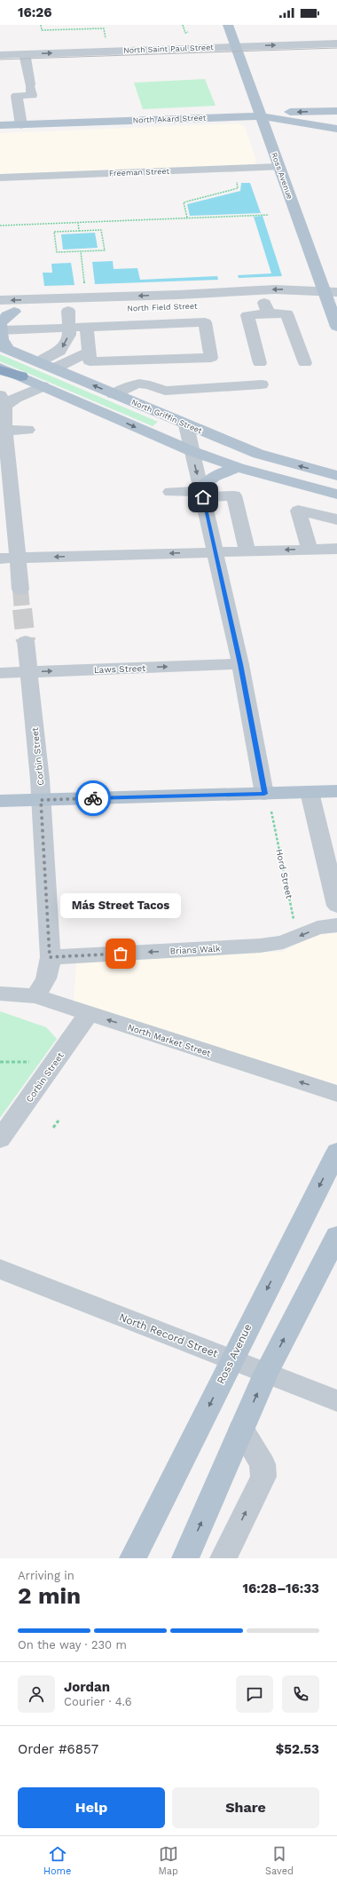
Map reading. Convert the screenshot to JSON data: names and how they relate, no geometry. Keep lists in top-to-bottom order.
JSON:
{
  "streets": {
    "main road": ["North Akard Street", "Ross Avenue", "North Griffin Street"],
    "street": [
      "North Saint Paul Street",
      "Freeman Street",
      "North Field Street",
      "Laws Street",
      "Corbin Street",
      "Brians Walk",
      "North Market Street",
      "North Record Street"
    ],
    "path": ["Hord Street"]
  },
  "crossings": [
    ["North Saint Paul Street", "Ross Avenue"],
    ["North Akard Street", "Ross Avenue"],
    ["Freeman Street", "Ross Avenue"],
    ["Ross Avenue", "North Field Street"],
    ["Ross Avenue", "North Record Street"],
    ["Laws Street", "Corbin Street"],
    ["Corbin Street", "Brians Walk"],
    ["Corbin Street", "North Market Street"],
    ["Hord Street", "Brians Walk"]
  ],
  "one_way": ["North Saint Paul Street", "Brians Walk", "North Market Street"],
  "places": ["Más Street Tacos"],
  "page": {
    "status": "16:26",
    "bubble": "Más Street Tacos",
    "heading": ["2 min", "Arriving in", "16:28–16:33"],
    "panel": [
      "Jordan",
      "Courier · 4.6",
      "Order #6857",
      "$52.53"
    ],
    "bar": "On the way · 230 m",
    "buttons": ["Help", "Share"],
    "tabs": ["Home", "Map", "Saved"]
  }
}
